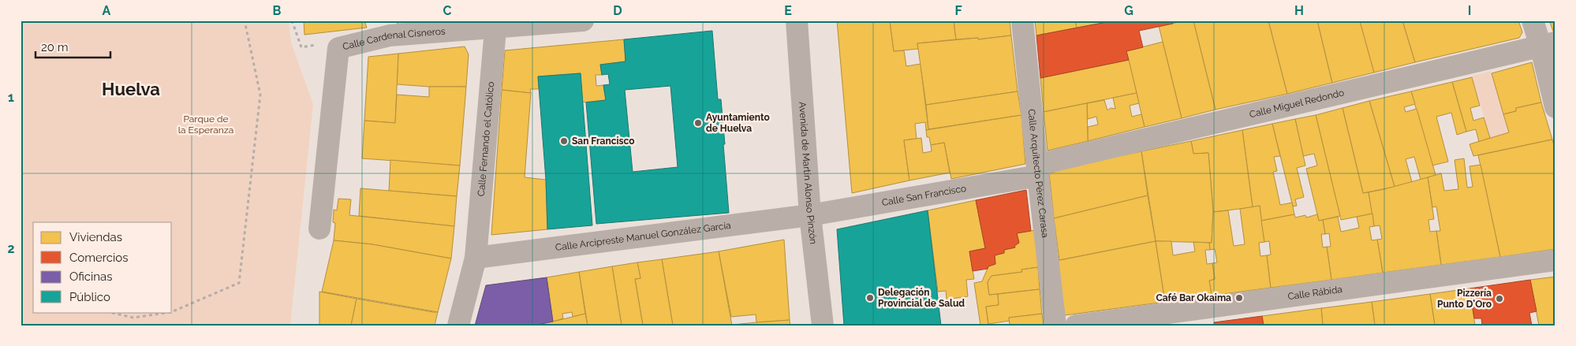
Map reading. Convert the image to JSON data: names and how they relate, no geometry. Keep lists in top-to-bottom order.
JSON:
{
  "streets": {
    "street": [
      "Calle Cardenal Cisneros",
      "Calle Miguel Redondo",
      "Calle Fernando el Católico",
      "Avenida de Martín Alonso Pinzón",
      "Calle Arquitecto Pérez Carasa",
      "Calle San Francisco",
      "Calle Arcipreste Manuel González García",
      "Calle Rábida"
    ]
  },
  "crossings": [
    ["Calle Cardenal Cisneros", "Calle Fernando el Católico"],
    ["Calle Miguel Redondo", "Calle Arquitecto Pérez Carasa"],
    ["Calle Miguel Redondo", "Calle San Francisco"],
    ["Calle Fernando el Católico", "Calle Arcipreste Manuel González García"],
    ["Avenida de Martín Alonso Pinzón", "Calle San Francisco"],
    ["Avenida de Martín Alonso Pinzón", "Calle Arcipreste Manuel González García"],
    ["Calle Arquitecto Pérez Carasa", "Calle San Francisco"],
    ["Calle San Francisco", "Calle Arcipreste Manuel González García"]
  ],
  "districts": ["Huelva"],
  "parks": ["Parque de la Esperanza"],
  "places": [
    "Ayuntamiento de Huelva",
    "San Francisco",
    "Delegación Provincial de Salud",
    "Café Bar Okaima",
    "Pizzería Punto D'Oro"
  ],
  "legend": [
    "Viviendas",
    "Comercios",
    "Oficinas",
    "Público"
  ],
  "scale_bar": "20 m",
  "grid": {
    "columns": [
      "A",
      "B",
      "C",
      "D",
      "E",
      "F",
      "G",
      "H",
      "I"
    ],
    "rows": ["1", "2"]
  }
}
